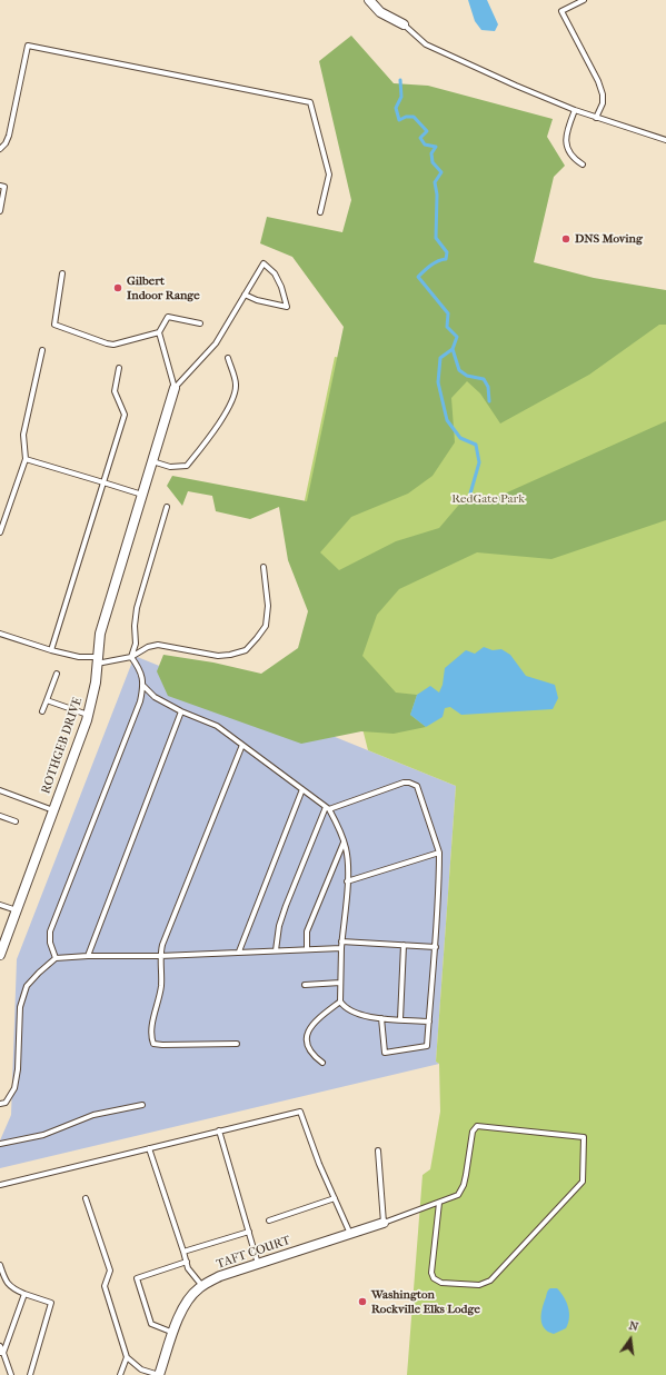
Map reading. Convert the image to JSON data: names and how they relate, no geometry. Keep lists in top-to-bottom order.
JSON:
{
  "streets": {
    "street": ["ROTHGEB DRIVE", "TAFT COURT"]
  },
  "parks": ["RedGate Park"],
  "places": ["DNS Moving", "Gilbert Indoor Range", "Washington Rockville Elks Lodge"],
  "north": "top"
}
